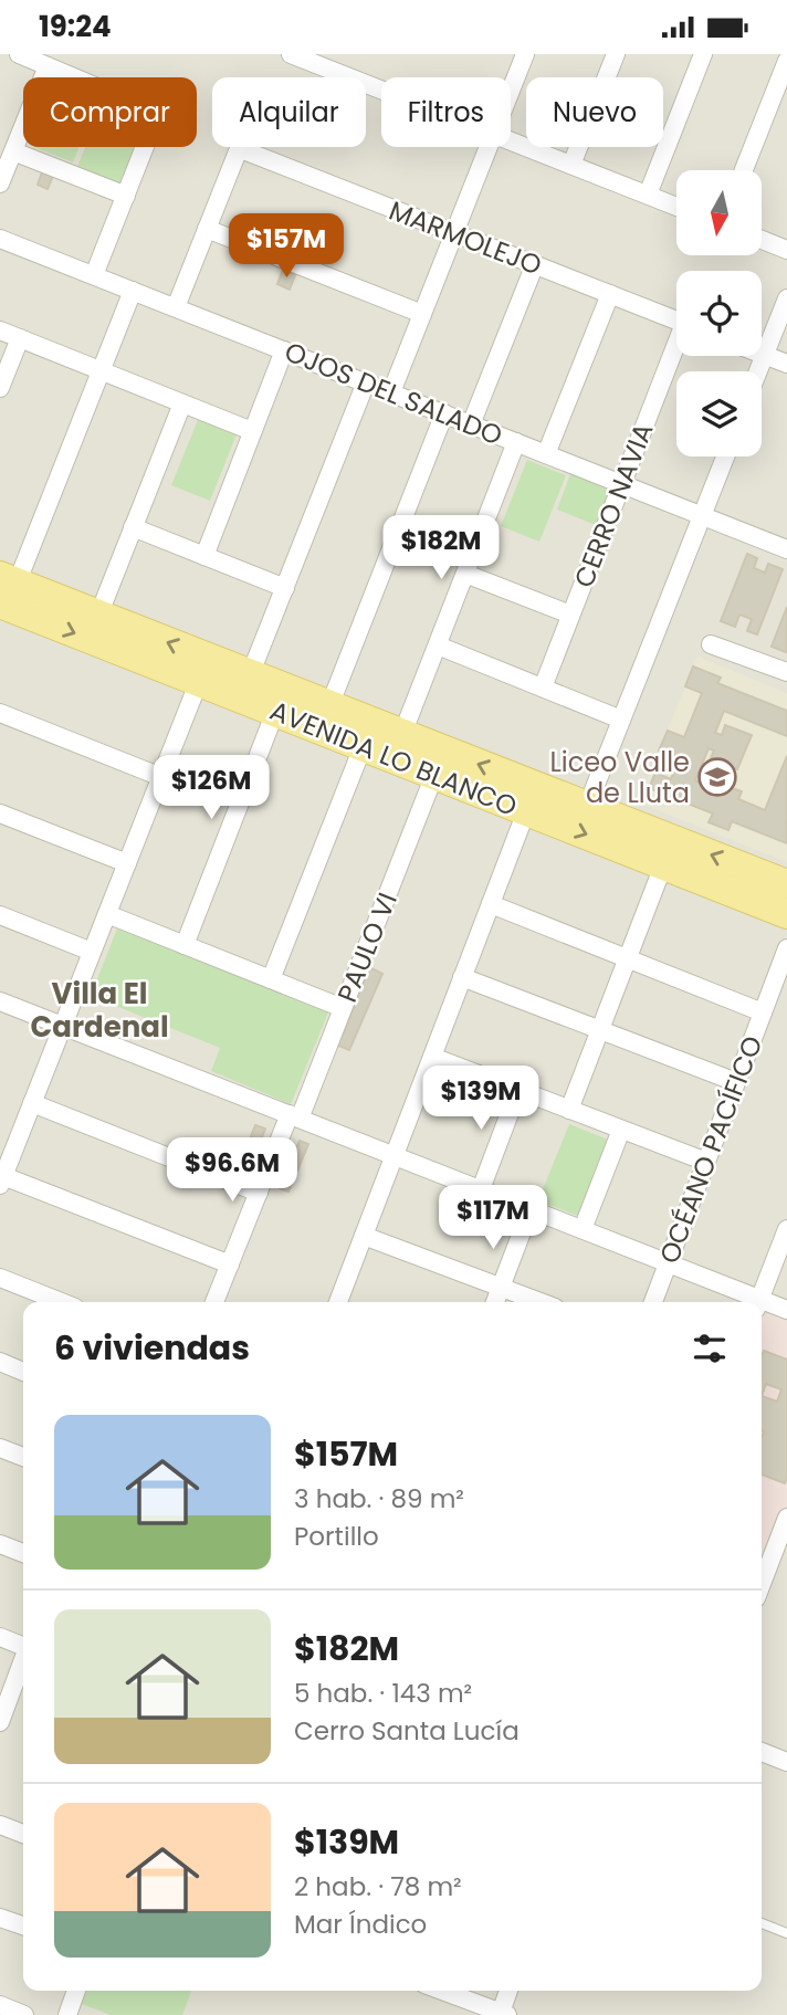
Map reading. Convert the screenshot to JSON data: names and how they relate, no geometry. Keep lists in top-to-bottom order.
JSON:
{
  "streets": {
    "main road": ["AVENIDA LO BLANCO"],
    "street": [
      "MARMOLEJO",
      "OJOS DEL SALADO",
      "CERRO NAVIA",
      "PAULO VI",
      "OCÉANO PACÍFICO"
    ]
  },
  "crossings": [
    ["OJOS DEL SALADO", "CERRO NAVIA"],
    ["AVENIDA LO BLANCO", "PAULO VI"]
  ],
  "districts": ["Villa El Cardenal"],
  "places": {
    "school or university": ["Liceo Valle de Lluta"]
  },
  "north": "bottom",
  "page": {
    "status": "19:24",
    "chip": [
      "Comprar",
      "Alquilar",
      "Filtros",
      "Nuevo"
    ],
    "price": [
      "$157M",
      "$182M",
      "$126M",
      "$139M",
      "$96.6M",
      "$117M"
    ],
    "heading": "6 viviendas",
    "list": [
      {
        "name": "$157M",
        "note": "3 hab. · 89 m² · Portillo"
      },
      {
        "name": "$182M",
        "note": "5 hab. · 143 m² · Cerro Santa Lucía"
      },
      {
        "name": "$139M",
        "note": "2 hab. · 78 m² · Mar Índico"
      }
    ]
  }
}
